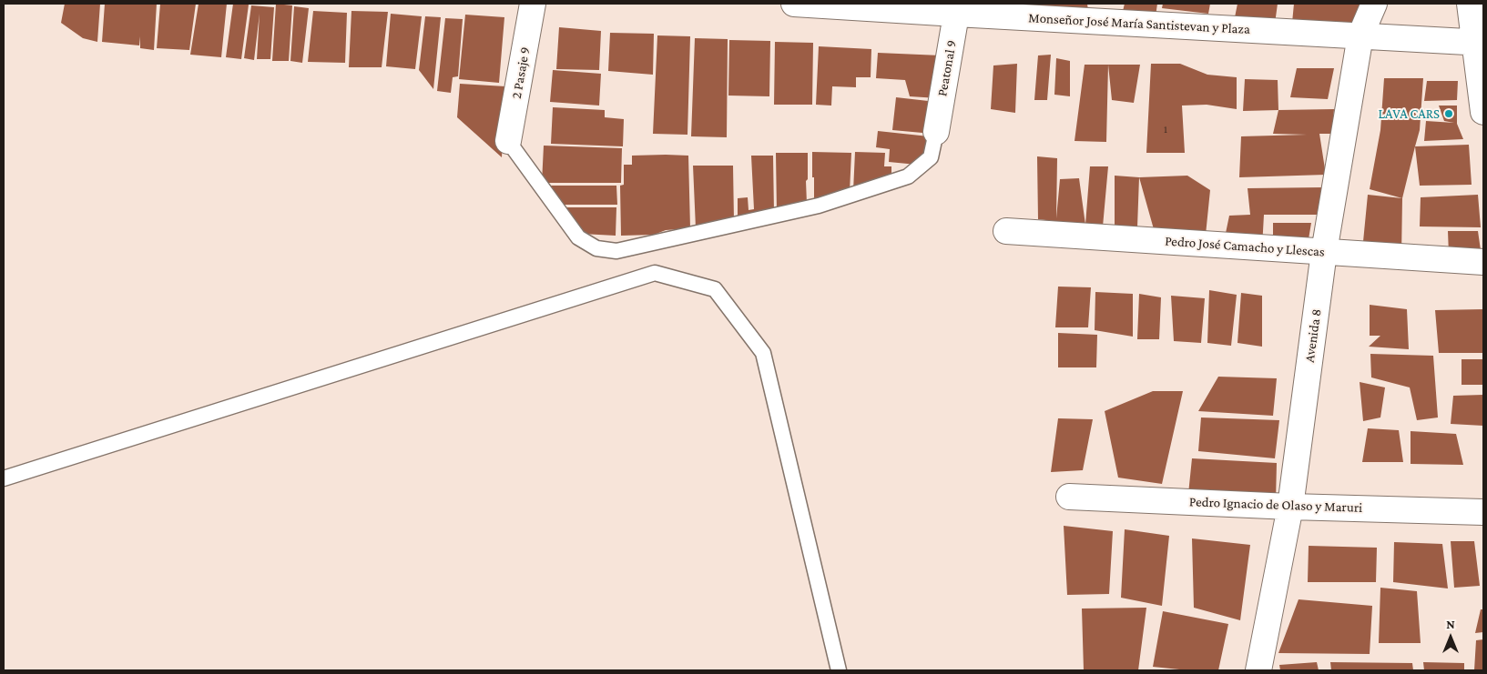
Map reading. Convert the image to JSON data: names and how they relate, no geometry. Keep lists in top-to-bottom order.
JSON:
{
  "streets": {
    "street": [
      "Monseñor José María Santistevan y Plaza",
      "Peatonal 9",
      "2 Pasaje 9",
      "Pedro José Camacho y Llescas",
      "Avenida 8",
      "Pedro Ignacio de Olaso y Maruri"
    ]
  },
  "crossings": [
    ["Monseñor José María Santistevan y Plaza", "Peatonal 9"],
    ["Monseñor José María Santistevan y Plaza", "Avenida 8"],
    ["Pedro José Camacho y Llescas", "Avenida 8"],
    ["Avenida 8", "Pedro Ignacio de Olaso y Maruri"]
  ],
  "places": ["LAVA CARS"],
  "house_numbers": ["1"],
  "north": "top"
}
